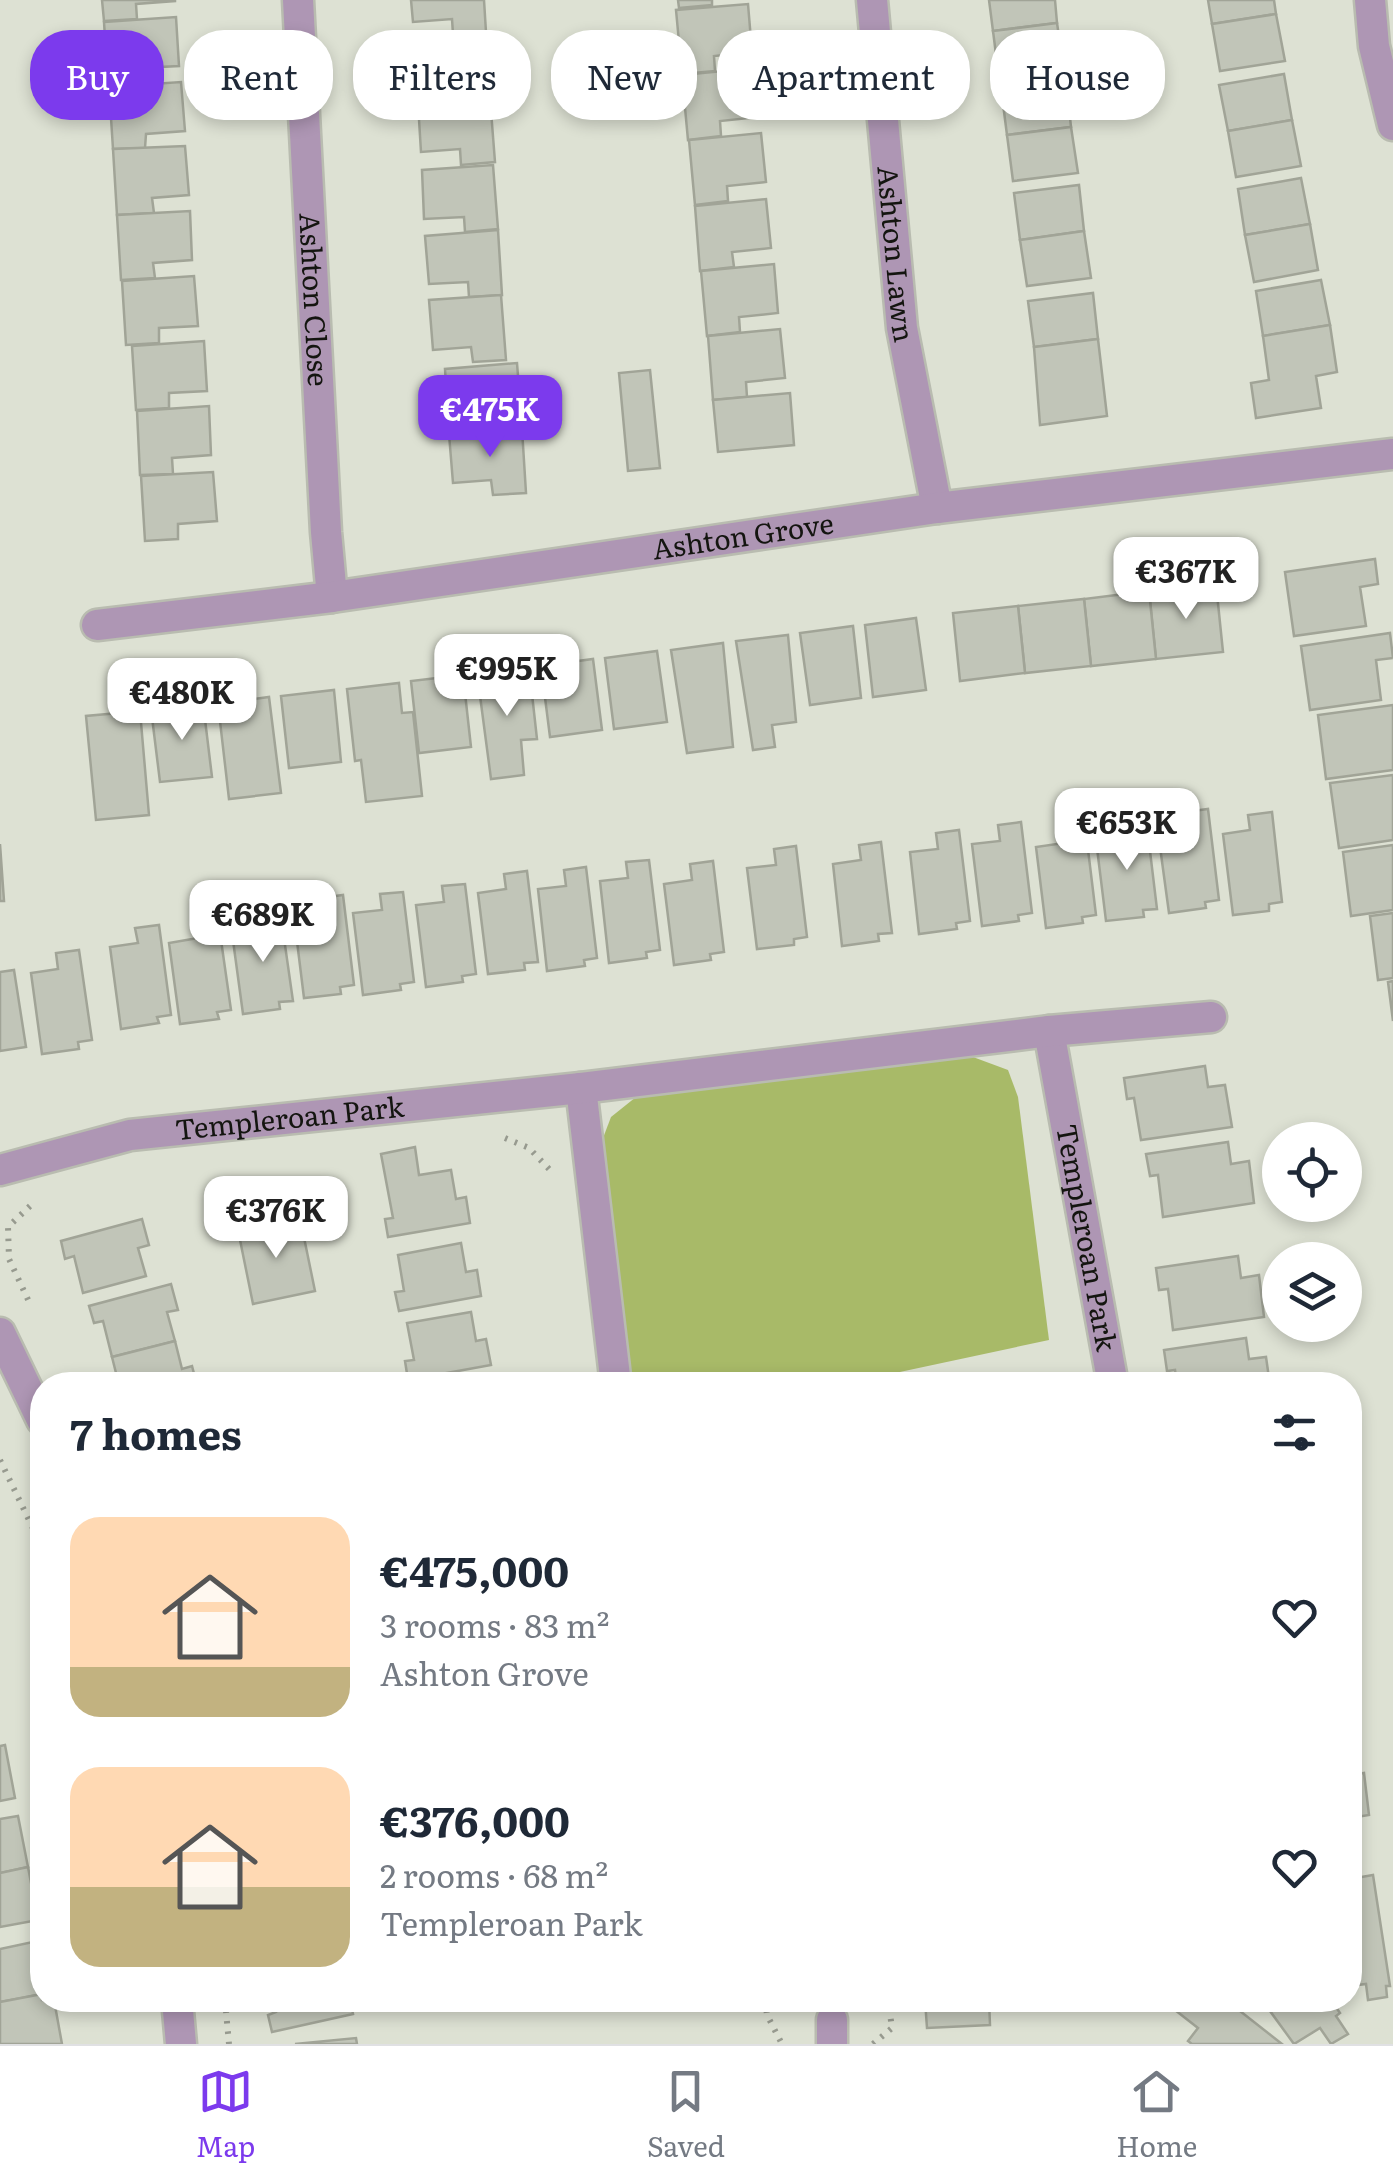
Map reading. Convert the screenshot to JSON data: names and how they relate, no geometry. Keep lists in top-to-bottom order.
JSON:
{
  "streets": {
    "street": [
      "Ashton Lawn",
      "Ashton Close",
      "Ashton Grove",
      "Templeroan Park"
    ]
  },
  "crossings": [
    ["Ashton Lawn", "Ashton Grove"],
    ["Ashton Close", "Ashton Grove"]
  ],
  "page": {
    "chip": [
      "Buy",
      "Rent",
      "Filters",
      "New",
      "Apartment",
      "House"
    ],
    "price": [
      "€475K",
      "€367K",
      "€995K",
      "€480K",
      "€653K",
      "€689K",
      "€376K"
    ],
    "heading": "7 homes",
    "list": [
      {
        "name": "€475,000",
        "note": "3 rooms · 83 m² · Ashton Grove"
      },
      {
        "name": "€376,000",
        "note": "2 rooms · 68 m² · Templeroan Park"
      }
    ],
    "tabs": ["Map", "Saved", "Home"]
  }
}
